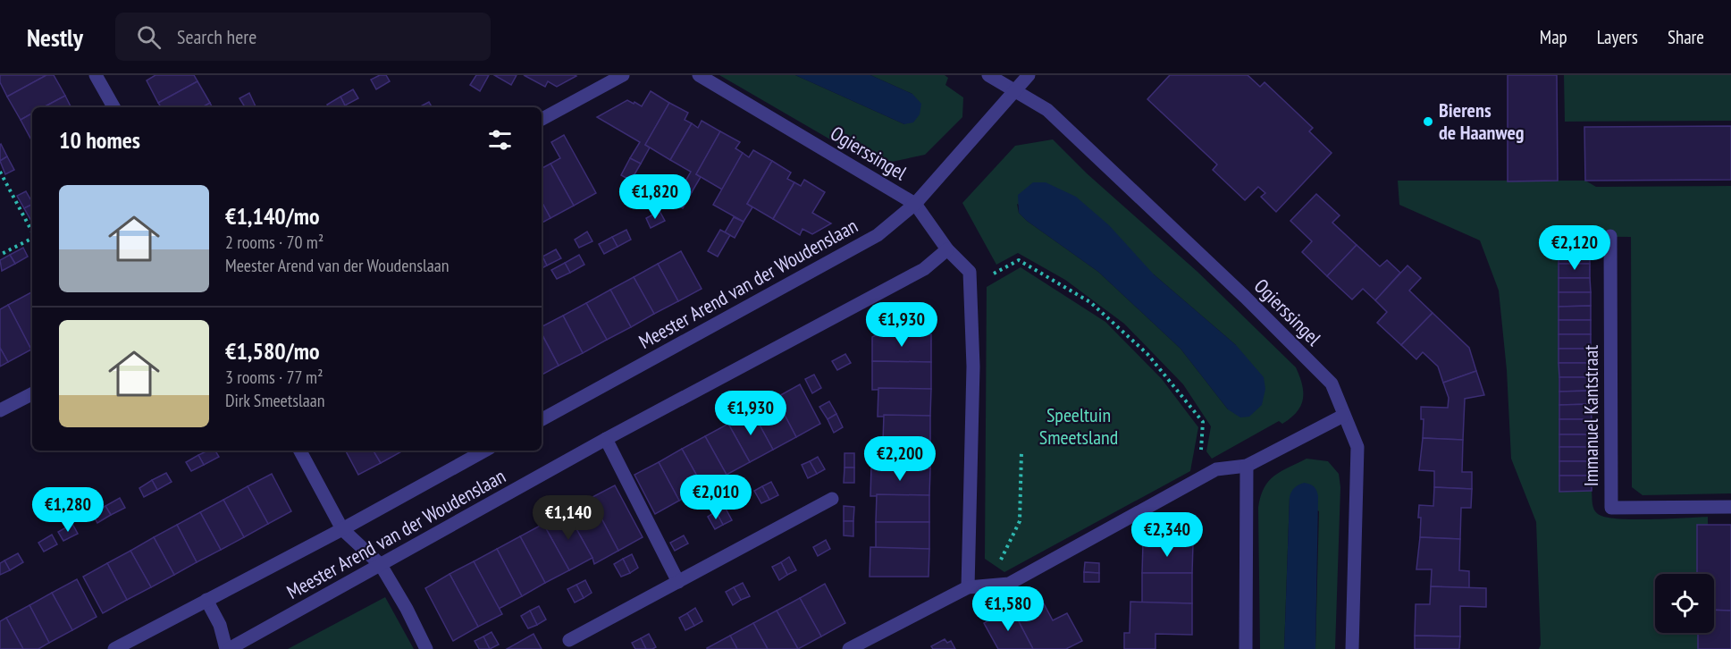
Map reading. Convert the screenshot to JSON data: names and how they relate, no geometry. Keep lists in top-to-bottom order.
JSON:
{
  "streets": {
    "street": ["Ogierssingel", "Meester Arend van der Woudenslaan", "Immanuel Kantstraat"]
  },
  "crossings": [
    ["Ogierssingel", "Meester Arend van der Woudenslaan"]
  ],
  "parks": ["Speeltuin Smeetsland"],
  "places": ["Bierens de Haanweg"],
  "page": {
    "header": "Nestly",
    "search": "Search here",
    "nav": ["Map", "Layers", "Share"],
    "heading": "10 homes",
    "list": [
      {
        "name": "€1,140/mo",
        "note": "2 rooms · 70 m² · Meester Arend van der Woudenslaan"
      },
      {
        "name": "€1,580/mo",
        "note": "3 rooms · 77 m² · Dirk Smeetslaan"
      }
    ],
    "price": [
      "€1,820",
      "€2,120",
      "€1,930",
      "€1,930",
      "€2,200",
      "€2,010",
      "€1,280",
      "€1,140",
      "€2,340",
      "€1,580"
    ]
  }
}
